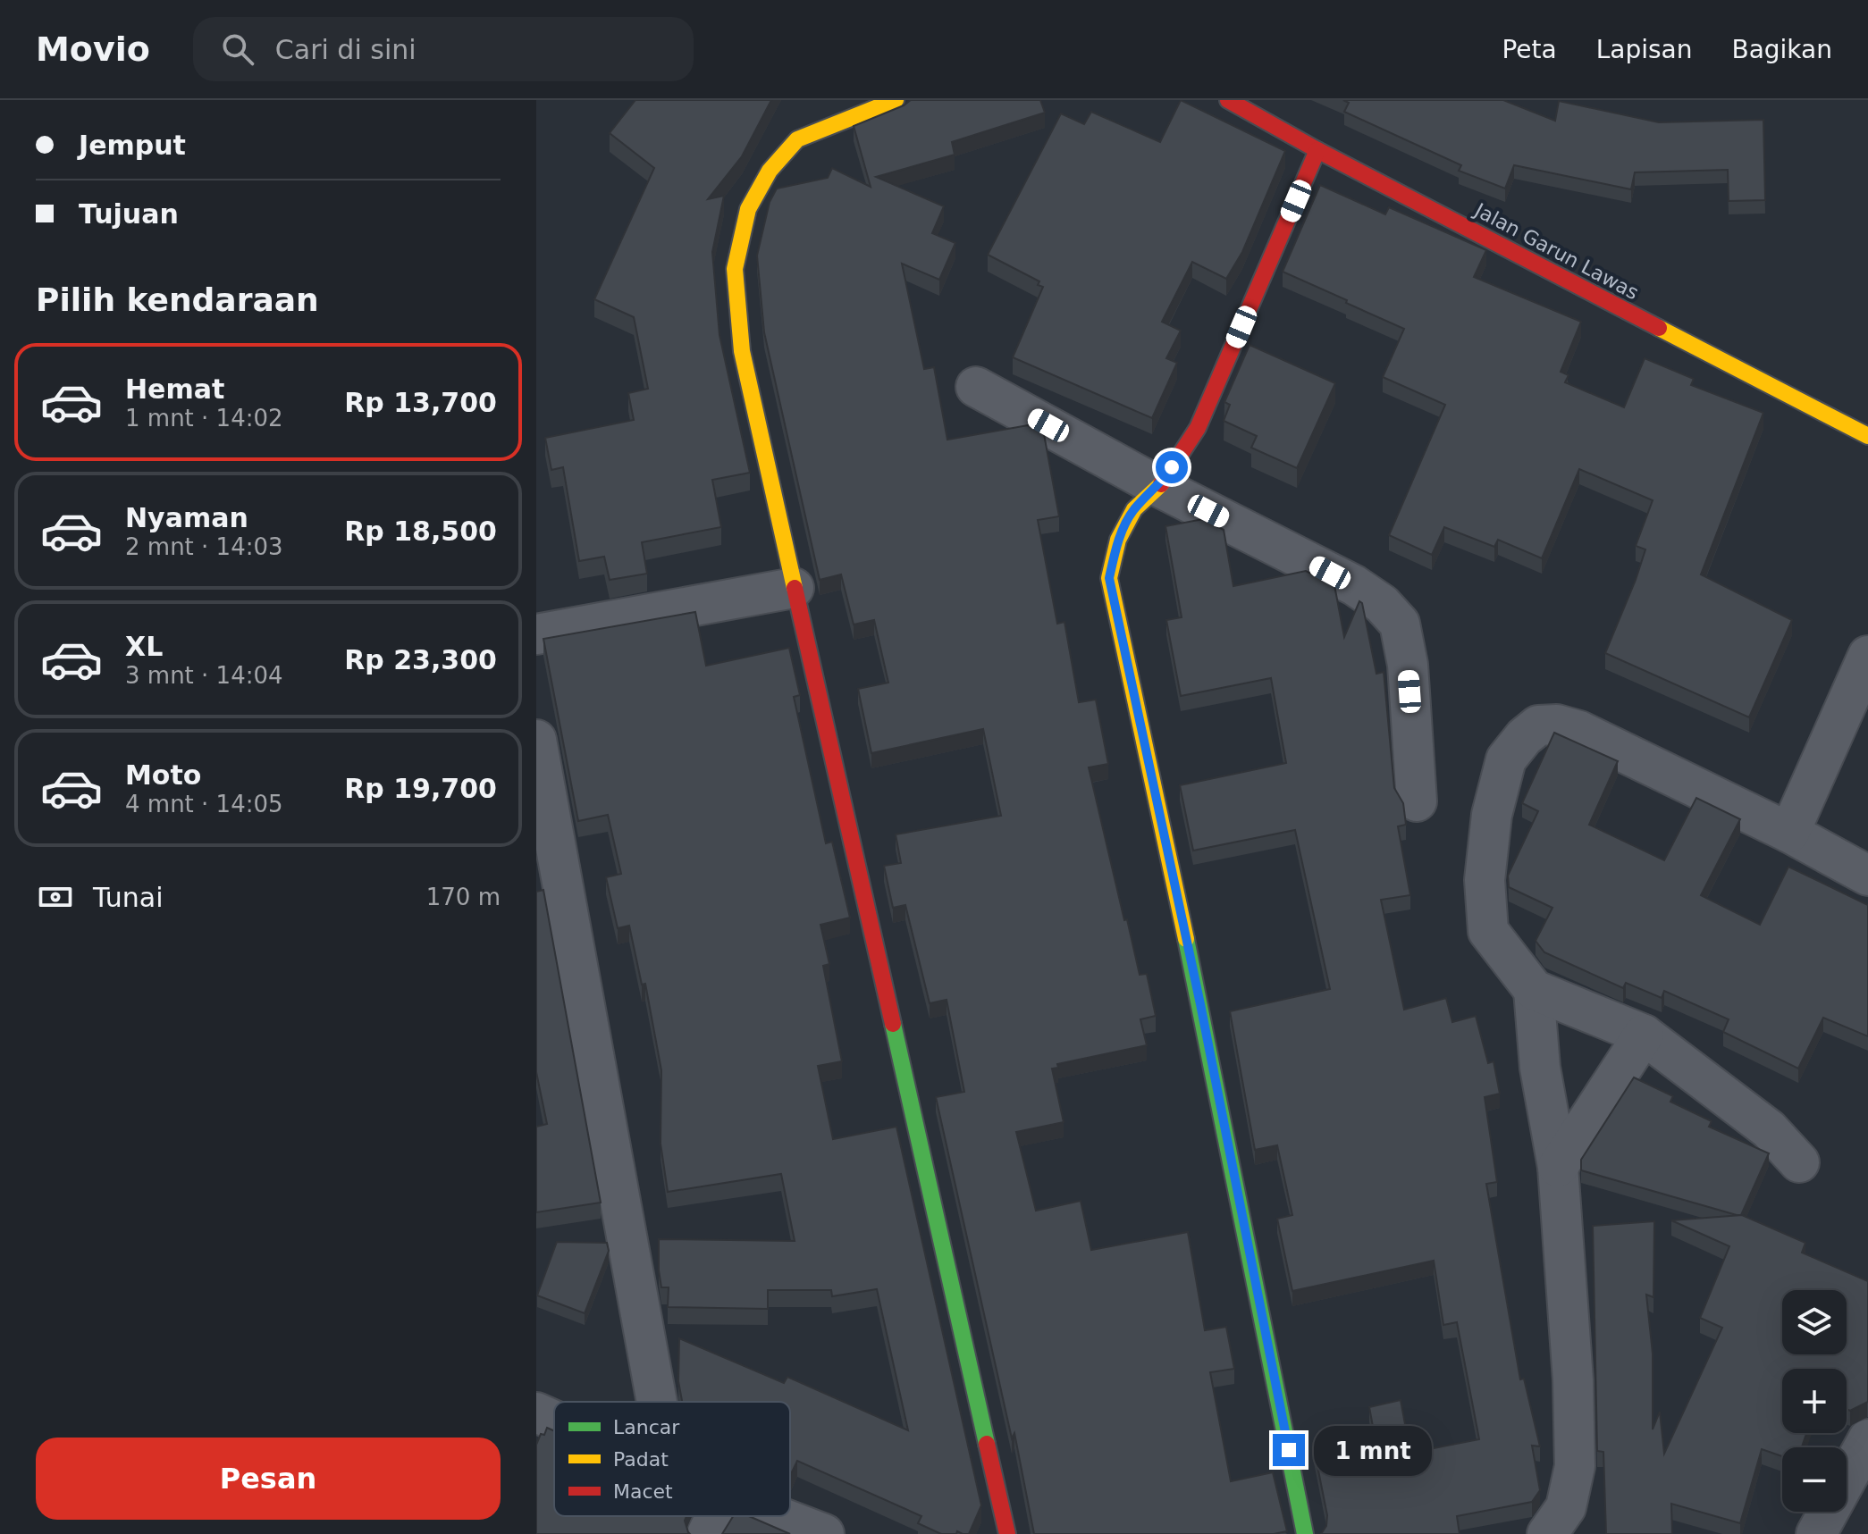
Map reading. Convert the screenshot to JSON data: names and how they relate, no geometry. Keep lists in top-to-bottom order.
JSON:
{
  "streets": {
    "street": ["Jalan Garun Lawas"]
  },
  "legend": ["Lancar", "Padat", "Macet"],
  "page": {
    "header": "Movio",
    "search": "Cari di sini",
    "nav": ["Peta", "Lapisan", "Bagikan"],
    "banner": ["Jemput", "Tujuan"],
    "heading": "Pilih kendaraan",
    "list": [
      {
        "name": "Hemat",
        "note": "1 mnt · 14:02",
        "value": "Rp 13,700"
      },
      {
        "name": "Nyaman",
        "note": "2 mnt · 14:03",
        "value": "Rp 18,500"
      },
      {
        "name": "XL",
        "note": "3 mnt · 14:04",
        "value": "Rp 23,300"
      },
      {
        "name": "Moto",
        "note": "4 mnt · 14:05",
        "value": "Rp 19,700"
      }
    ],
    "pay": ["Tunai", "170 m"],
    "map_buttons": ["+", "−"],
    "buttons": "Pesan",
    "bubble": "1 mnt"
  }
}
